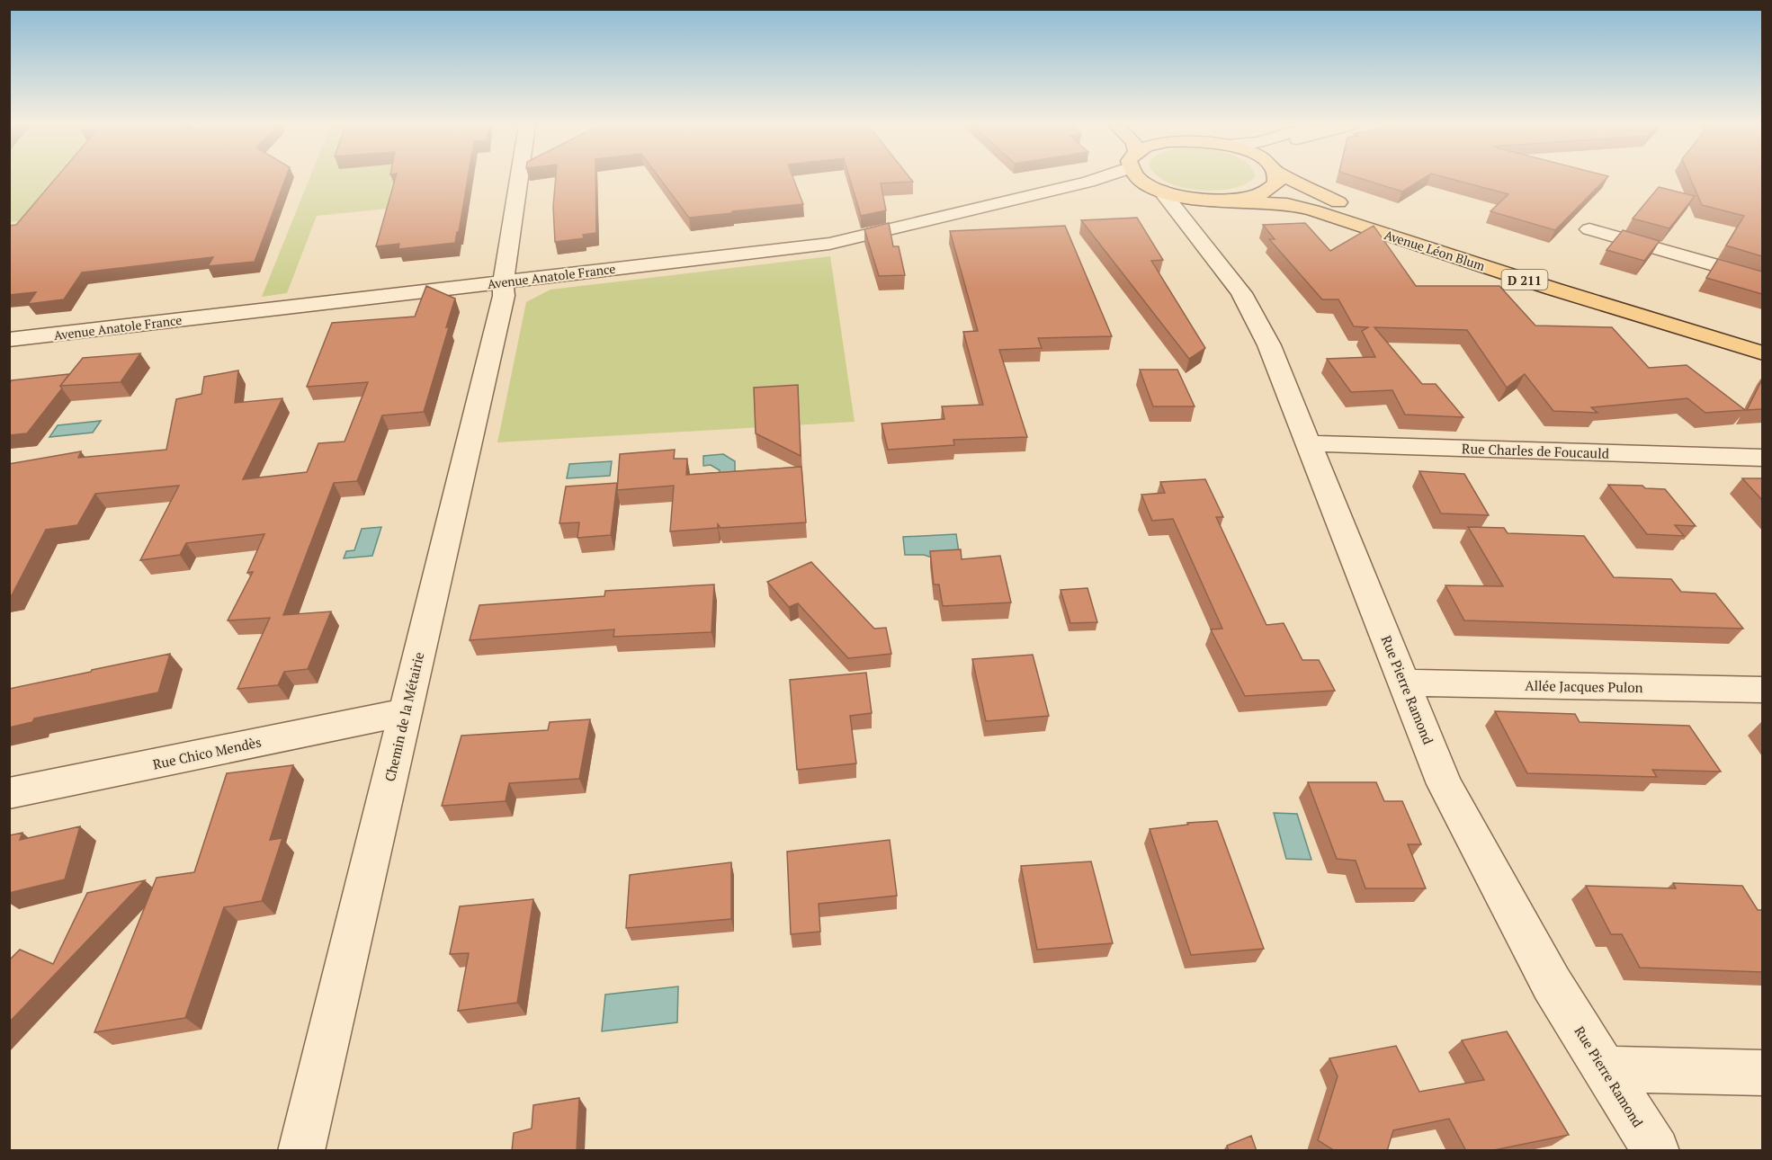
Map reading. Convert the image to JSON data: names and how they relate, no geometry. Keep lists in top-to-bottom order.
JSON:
{
  "streets": {
    "main road": ["Avenue Léon Blum", "D 211"],
    "street": [
      "Avenue Anatole France",
      "Rue Charles de Foucauld",
      "Allée Jacques Pulon",
      "Rue Pierre Ramond",
      "Chemin de la Métairie",
      "Rue Chico Mendès"
    ]
  },
  "crossings": [
    ["Avenue Léon Blum", "Rue Pierre Ramond"],
    ["Avenue Anatole France", "Chemin de la Métairie"],
    ["Rue Charles de Foucauld", "Rue Pierre Ramond"],
    ["Allée Jacques Pulon", "Rue Pierre Ramond"],
    ["Chemin de la Métairie", "Rue Chico Mendès"]
  ]
}
